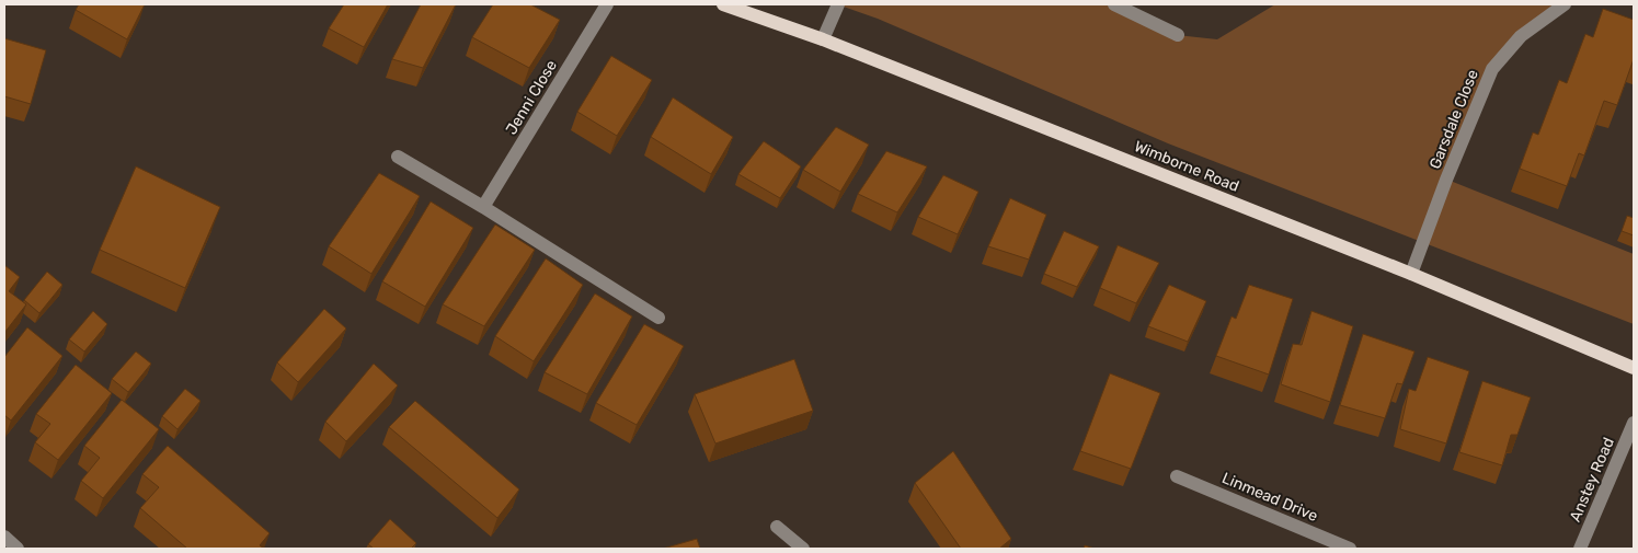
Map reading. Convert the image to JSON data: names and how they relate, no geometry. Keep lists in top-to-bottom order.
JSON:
{
  "streets": {
    "main road": ["Wimborne Road"],
    "street": [
      "Jenni Close",
      "Garsdale Close",
      "Anstey Road",
      "Linmead Drive"
    ]
  },
  "crossings": [
    ["Garsdale Close", "Wimborne Road"]
  ]
}
